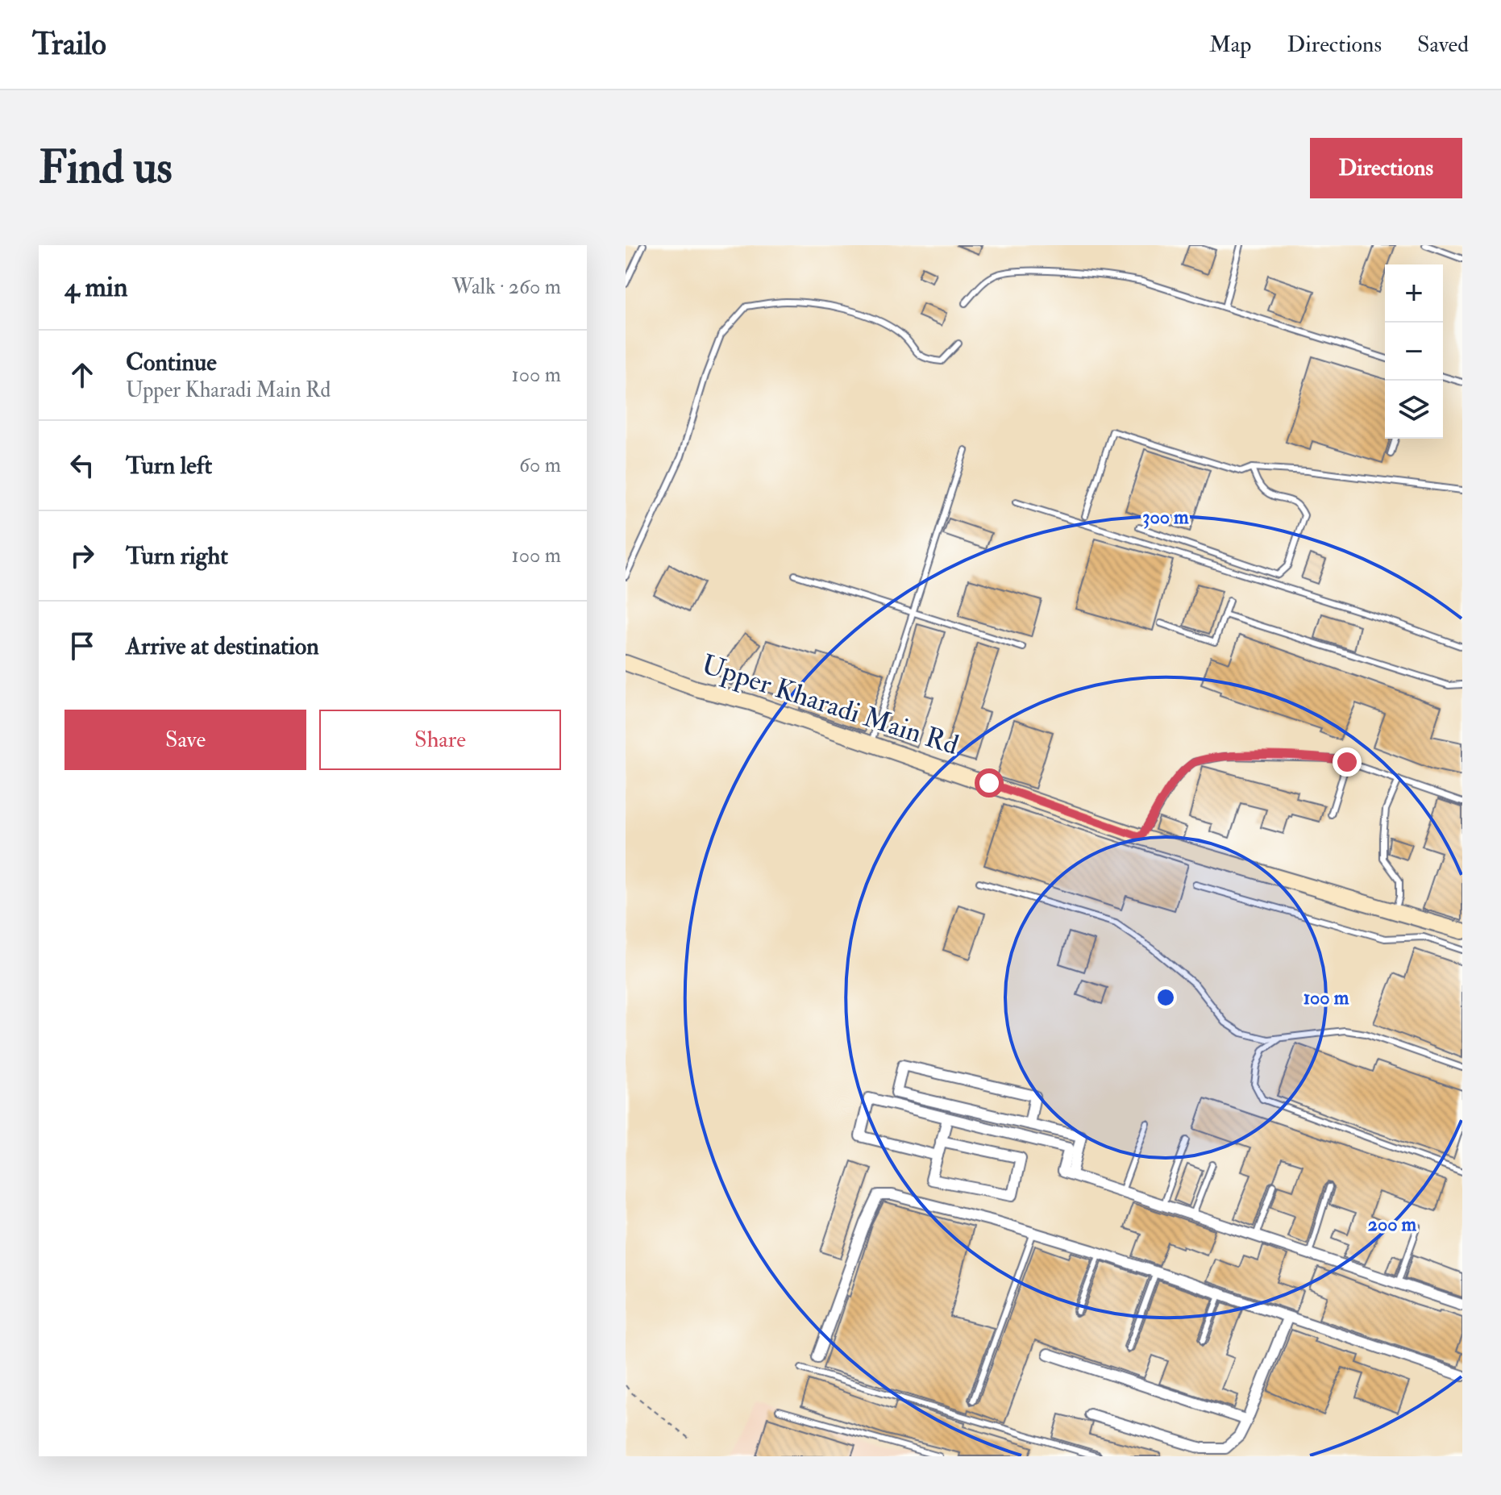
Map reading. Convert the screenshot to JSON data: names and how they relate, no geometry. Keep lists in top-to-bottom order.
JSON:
{
  "streets": {
    "street": ["Upper Kharadi Main Rd"]
  },
  "page": {
    "header": "Trailo",
    "nav": ["Map", "Directions", "Saved"],
    "buttons": [
      "Directions",
      ["Save", "Share"]
    ],
    "title": "Find us",
    "heading": ["4 min", "Walk · 260 m"],
    "map_buttons": ["+", "−"],
    "list": [
      ["Continue", "Upper Kharadi Main Rd", "100 m"],
      ["Turn left", "60 m"],
      ["Turn right", "100 m"],
      "Arrive at destination"
    ]
  },
  "rings": ["300 m", "100 m", "200 m"]
}
